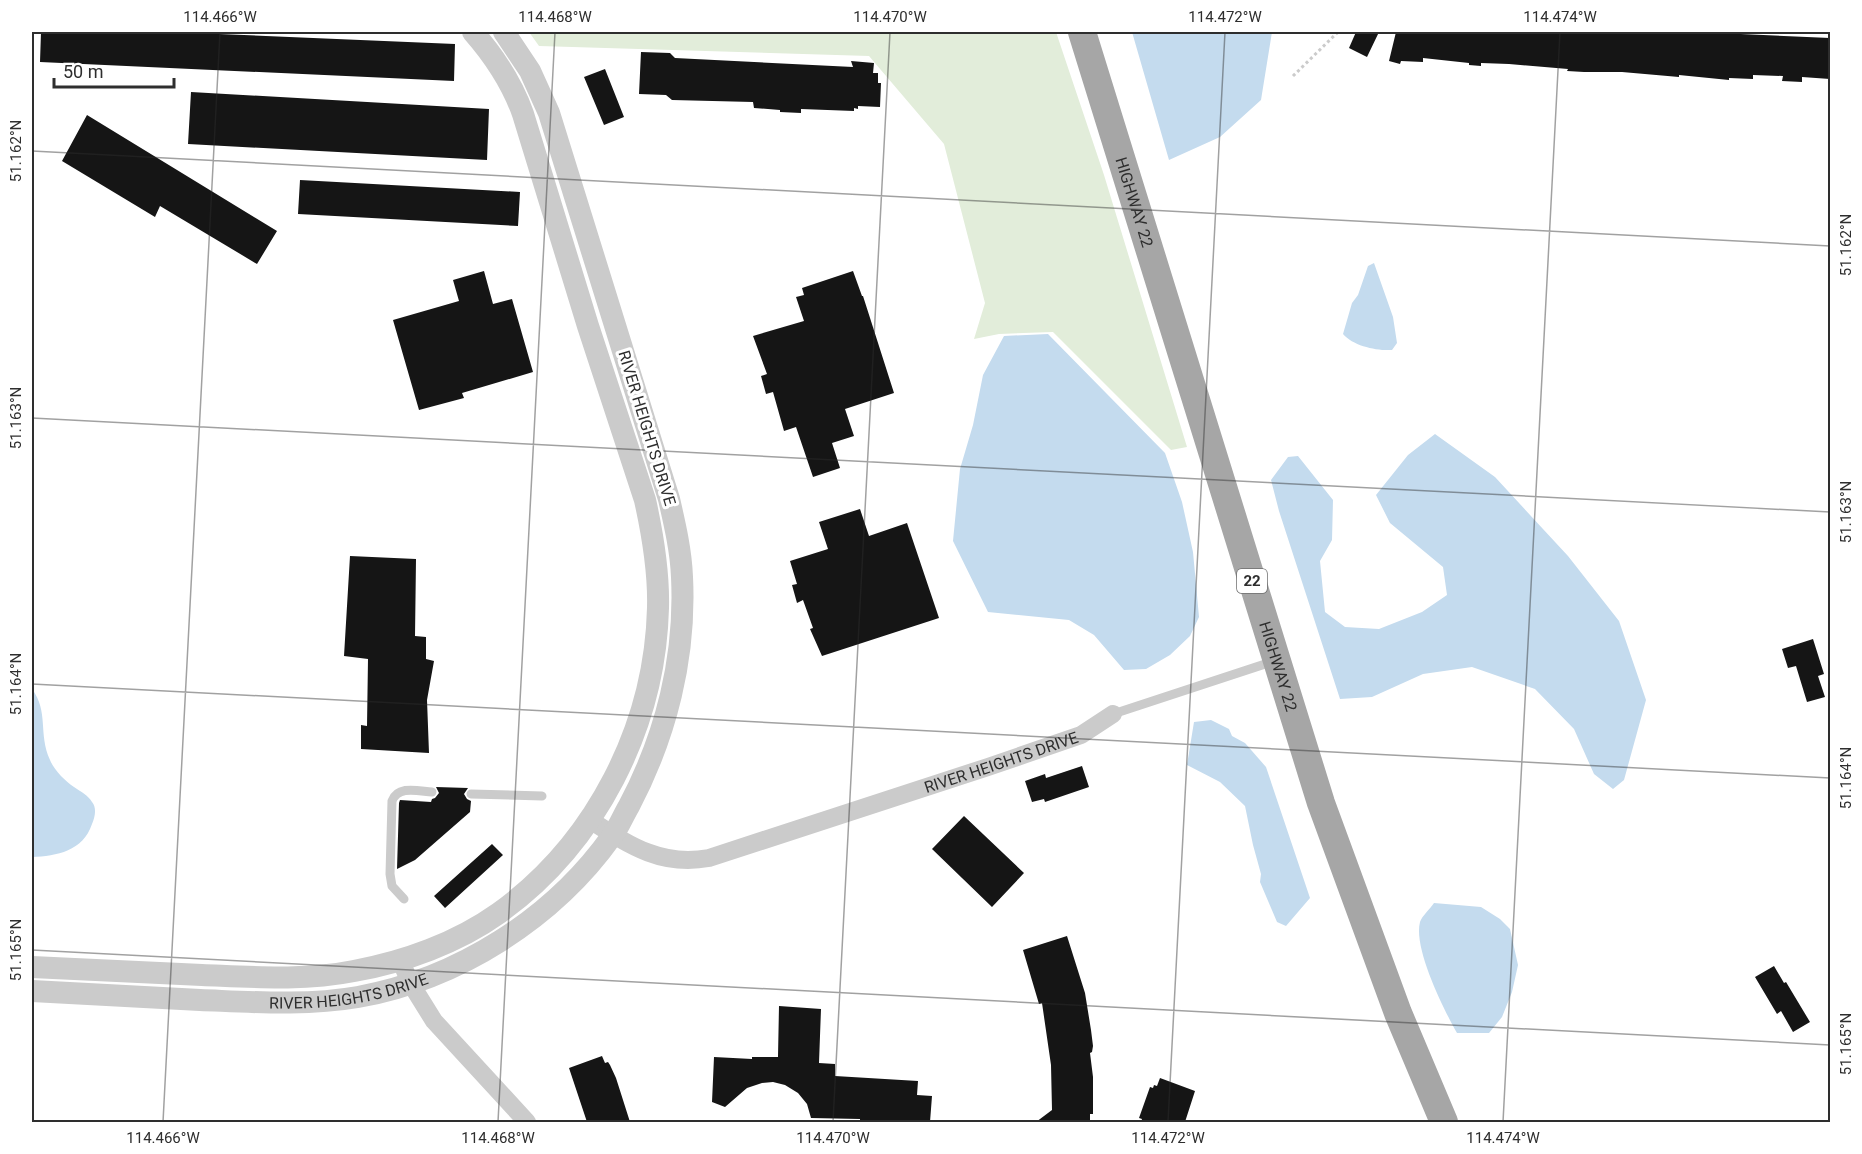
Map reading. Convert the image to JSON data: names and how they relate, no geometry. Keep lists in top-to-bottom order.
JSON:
{
  "streets": {
    "main road": ["HIGHWAY 22", "22"],
    "street": ["RIVER HEIGHTS DRIVE"]
  },
  "scale_bar": "50 m",
  "coordinates": [
    "114.466°W",
    "114.468°W",
    "114.470°W",
    "114.472°W",
    "114.474°W",
    "51.162°N",
    "51.163°N",
    "51.164°N",
    "51.165°N"
  ]
}
